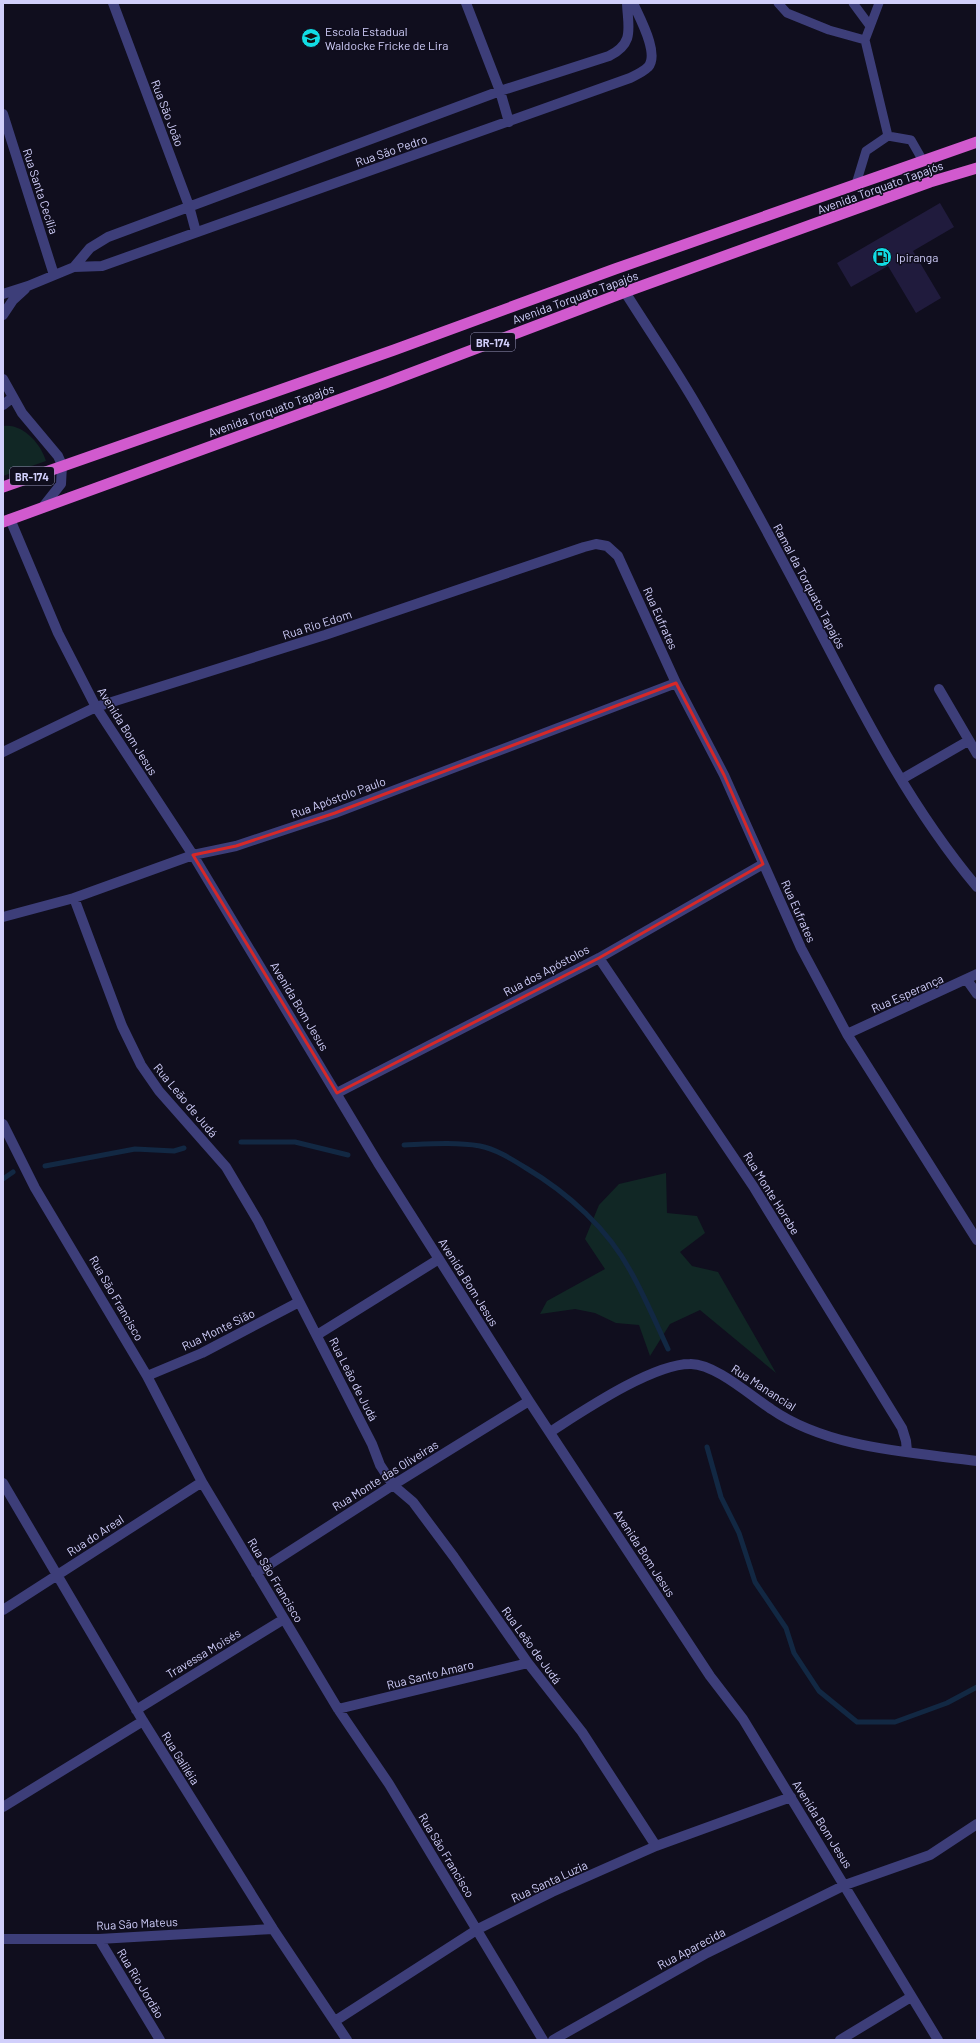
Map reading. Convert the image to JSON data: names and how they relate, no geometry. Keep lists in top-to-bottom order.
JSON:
{
  "streets": {
    "highway": ["Avenida Torquato Tapajós", "BR-174"],
    "street": [
      "Rua São João",
      "Rua São Pedro",
      "Rua Santa Cecília",
      "Ramal da Torquato Tapajós",
      "Rua Eufrates",
      "Rua Rio Edom",
      "Avenida Bom Jesus",
      "Rua Apóstolo Paulo",
      "Rua dos Apóstolos",
      "Rua Esperança",
      "Rua Leão de Judá",
      "Rua Monte Horebe",
      "Rua São Francisco",
      "Rua Monte Sião",
      "Rua Manancial",
      "Rua Monte das Oliveiras",
      "Rua do Areal",
      "Travessa Moisés",
      "Rua Santo Amaro",
      "Rua Galiléia",
      "Rua Santa Luzia",
      "Rua São Mateus",
      "Rua Aparecida",
      "Rua Rio Jordão"
    ]
  },
  "crossings": [
    ["Rua São João", "Rua São Pedro"],
    ["Rua São Pedro", "Rua Santa Cecília"],
    ["Avenida Torquato Tapajós", "Ramal da Torquato Tapajós"],
    ["Avenida Torquato Tapajós", "Avenida Bom Jesus"],
    ["Rua Eufrates", "Rua Rio Edom"],
    ["Rua Eufrates", "Rua Apóstolo Paulo"],
    ["Rua Eufrates", "Rua dos Apóstolos"],
    ["Rua Eufrates", "Rua Esperança"],
    ["Rua Rio Edom", "Avenida Bom Jesus"],
    ["Avenida Bom Jesus", "Rua Apóstolo Paulo"],
    ["Avenida Bom Jesus", "Rua dos Apóstolos"],
    ["Avenida Bom Jesus", "Rua Manancial"],
    ["Avenida Bom Jesus", "Rua Monte das Oliveiras"],
    ["Avenida Bom Jesus", "Rua Santa Luzia"],
    ["Avenida Bom Jesus", "Rua Aparecida"],
    ["Rua Apóstolo Paulo", "Rua Leão de Judá"],
    ["Rua dos Apóstolos", "Rua Monte Horebe"],
    ["Rua Leão de Judá", "Rua Monte Sião"],
    ["Rua Leão de Judá", "Rua Monte das Oliveiras"],
    ["Rua Leão de Judá", "Rua Santo Amaro"],
    ["Rua Leão de Judá", "Rua Santa Luzia"],
    ["Rua Monte Horebe", "Rua Manancial"],
    ["Rua São Francisco", "Rua Monte Sião"],
    ["Rua São Francisco", "Rua Monte das Oliveiras"],
    ["Rua São Francisco", "Rua do Areal"],
    ["Rua São Francisco", "Travessa Moisés"],
    ["Rua São Francisco", "Rua Santo Amaro"],
    ["Rua São Francisco", "Rua Santa Luzia"],
    ["Rua do Areal", "Rua Galiléia"],
    ["Travessa Moisés", "Rua Galiléia"],
    ["Rua Galiléia", "Rua Santa Luzia"],
    ["Rua Galiléia", "Rua São Mateus"],
    ["Rua São Mateus", "Rua Rio Jordão"]
  ],
  "places": {
    "school or university": ["Escola Estadual Waldocke Fricke de Lira"],
    "fuel station": ["Ipiranga"]
  }
}
